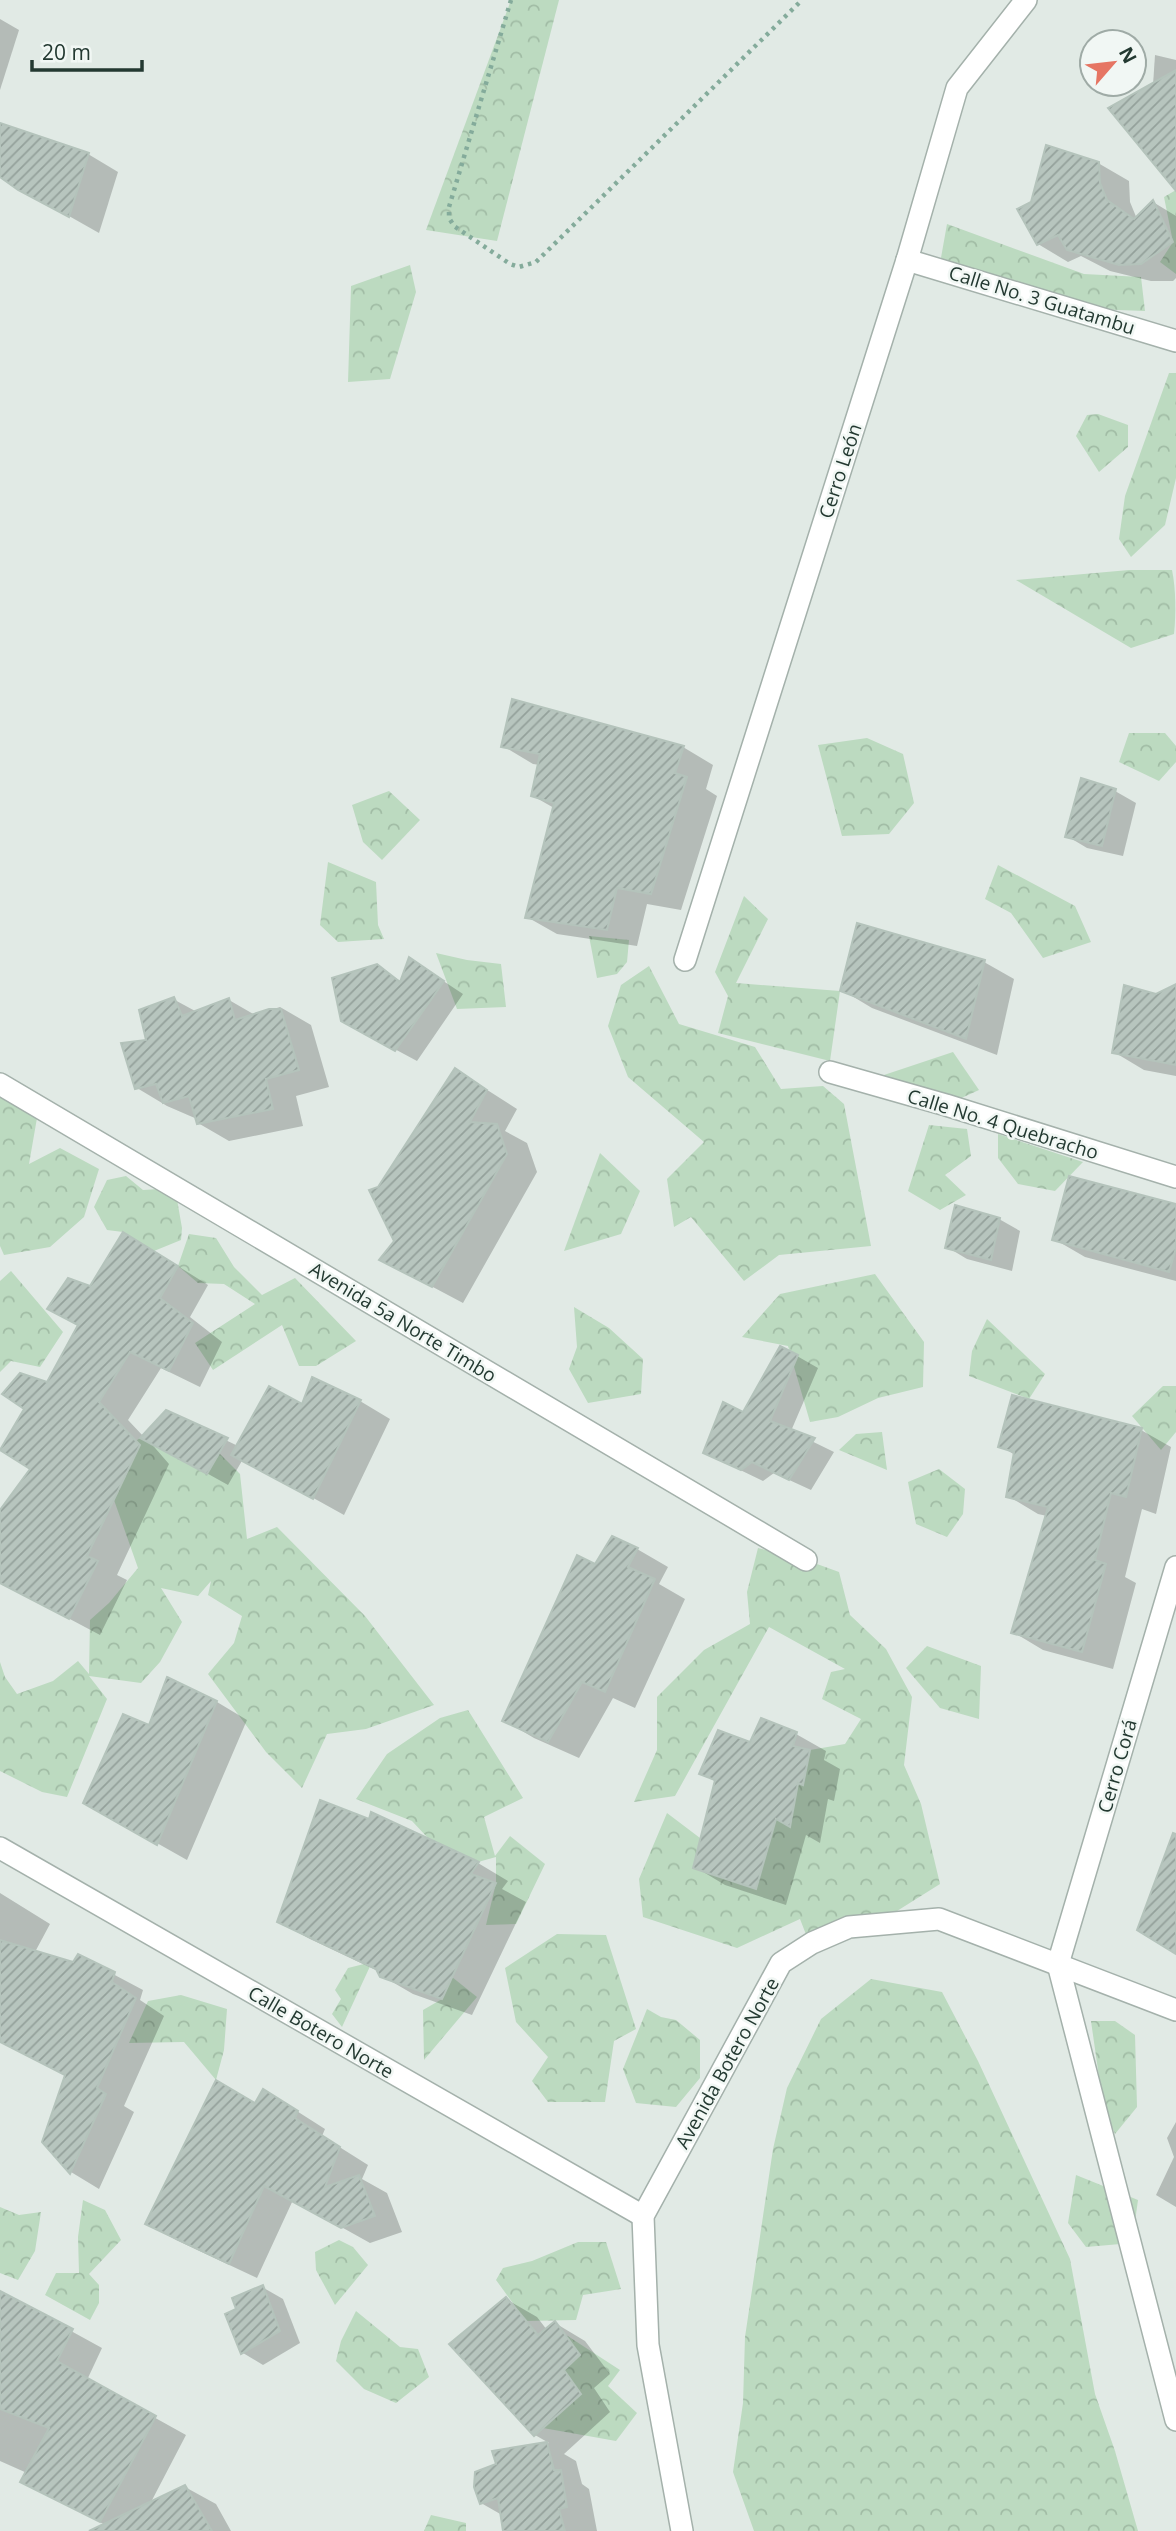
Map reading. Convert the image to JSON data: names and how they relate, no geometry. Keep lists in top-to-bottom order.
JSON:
{
  "streets": {
    "street": [
      "Calle No. 3 Guatambu",
      "Cerro León",
      "Calle No. 4 Quebracho",
      "Avenida 5a Norte Timbo",
      "Cerro Corá",
      "Calle Botero Norte",
      "Avenida Botero Norte"
    ]
  },
  "crossings": [
    ["Calle No. 3 Guatambu", "Cerro León"],
    ["Cerro Corá", "Avenida Botero Norte"],
    ["Calle Botero Norte", "Avenida Botero Norte"]
  ],
  "scale_bar": "20 m",
  "north": "top right"
}
